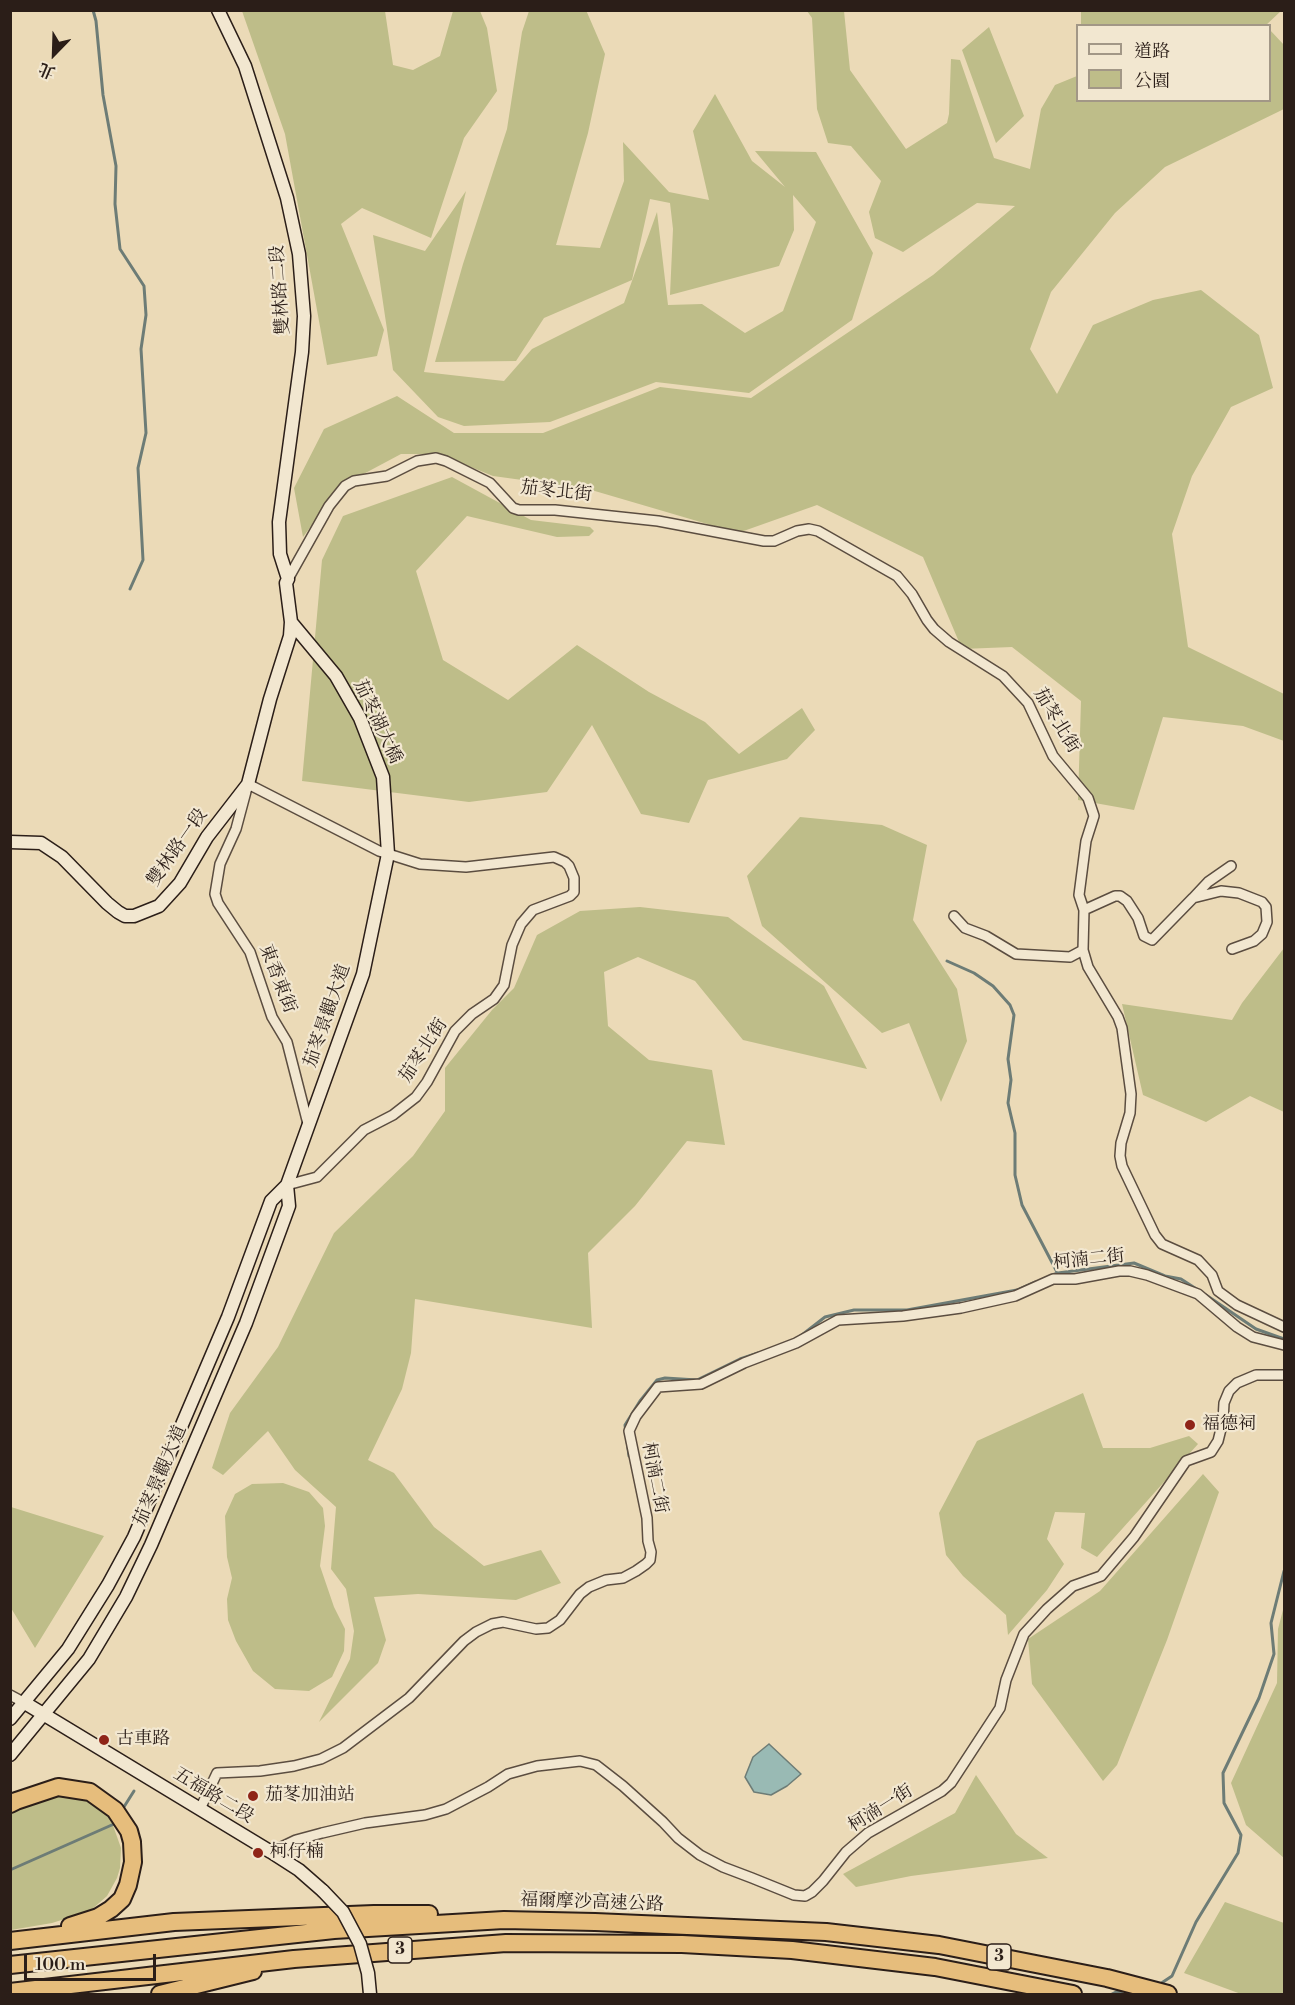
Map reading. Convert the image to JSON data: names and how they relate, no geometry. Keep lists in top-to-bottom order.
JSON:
{
  "streets": {
    "highway": ["福爾摩沙高速公路", "3"],
    "street": [
      "雙林路二段",
      "茄苳北街",
      "茄苳湖大橋",
      "雙林路一段",
      "東香東街",
      "茄苳景觀大道",
      "柯湳二街",
      "五福路二段",
      "柯湳一街"
    ]
  },
  "crossings": [
    ["雙林路二段", "茄苳北街"],
    ["茄苳北街", "茄苳湖大橋"],
    ["茄苳北街", "雙林路一段"],
    ["茄苳北街", "東香東街"],
    ["茄苳北街", "茄苳景觀大道"],
    ["茄苳湖大橋", "茄苳景觀大道"],
    ["雙林路一段", "東香東街"],
    ["東香東街", "茄苳景觀大道"],
    ["茄苳景觀大道", "五福路二段"],
    ["柯湳二街", "五福路二段"],
    ["五福路二段", "柯湳一街"]
  ],
  "places": [
    "福德祠",
    "古車路",
    "茄苳加油站",
    "柯仔楠"
  ],
  "legend": ["道路", "公園"],
  "scale_bar": "100 m",
  "north": "bottom left"
}
